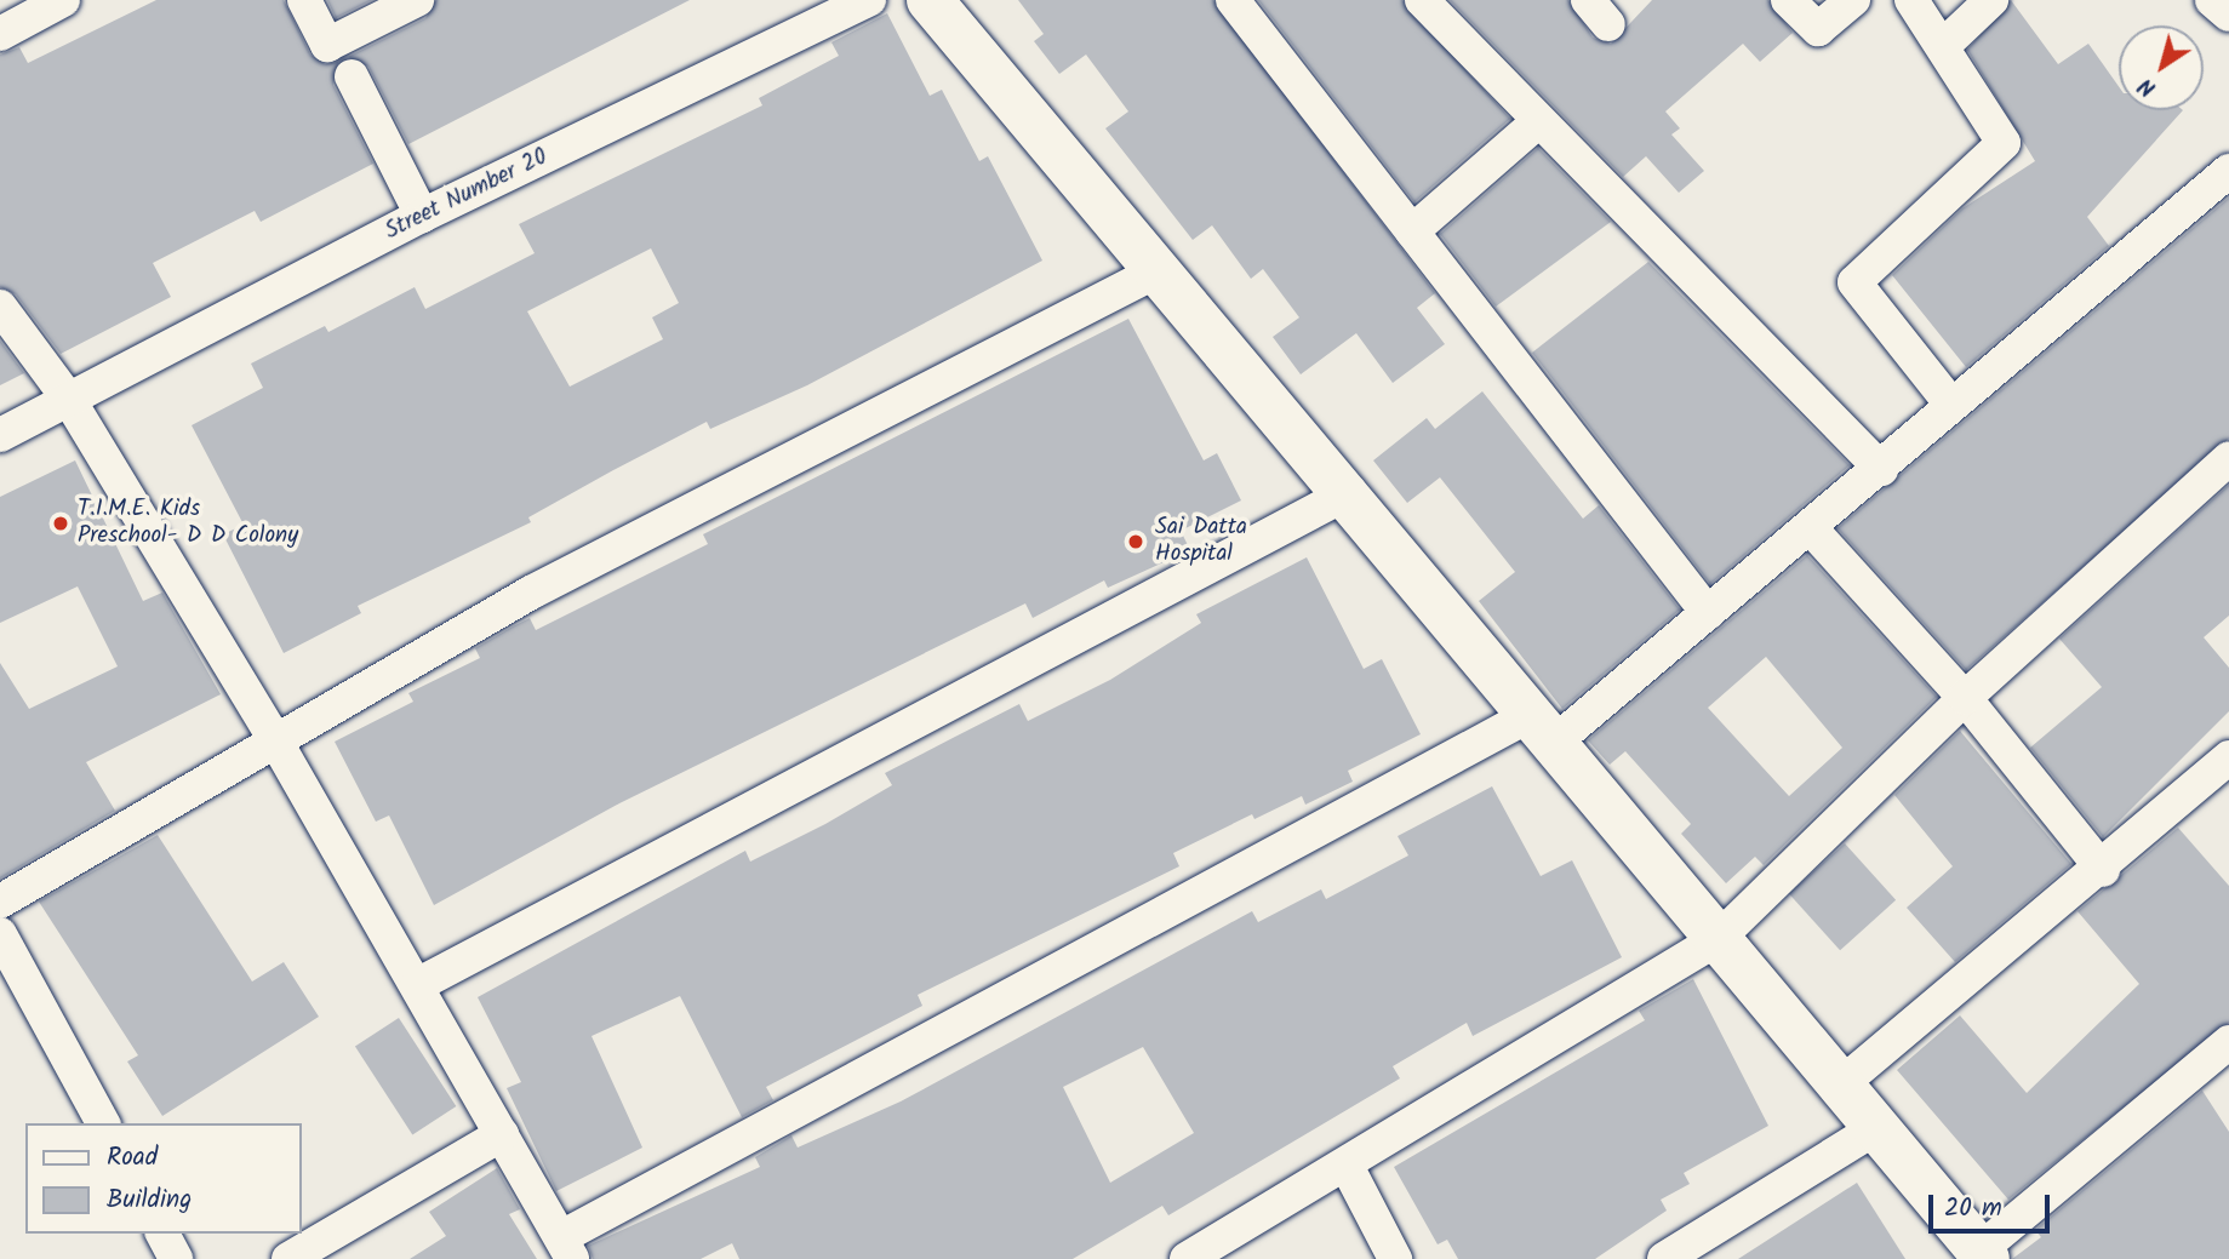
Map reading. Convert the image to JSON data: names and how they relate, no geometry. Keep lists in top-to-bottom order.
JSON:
{
  "streets": {
    "street": ["Street Number 20"]
  },
  "places": ["T.I.M.E. Kids Preschool- D D Colony", "Sai Datta Hospital"],
  "legend": ["Road", "Building"],
  "scale_bar": "20 m",
  "north": "bottom left"
}
